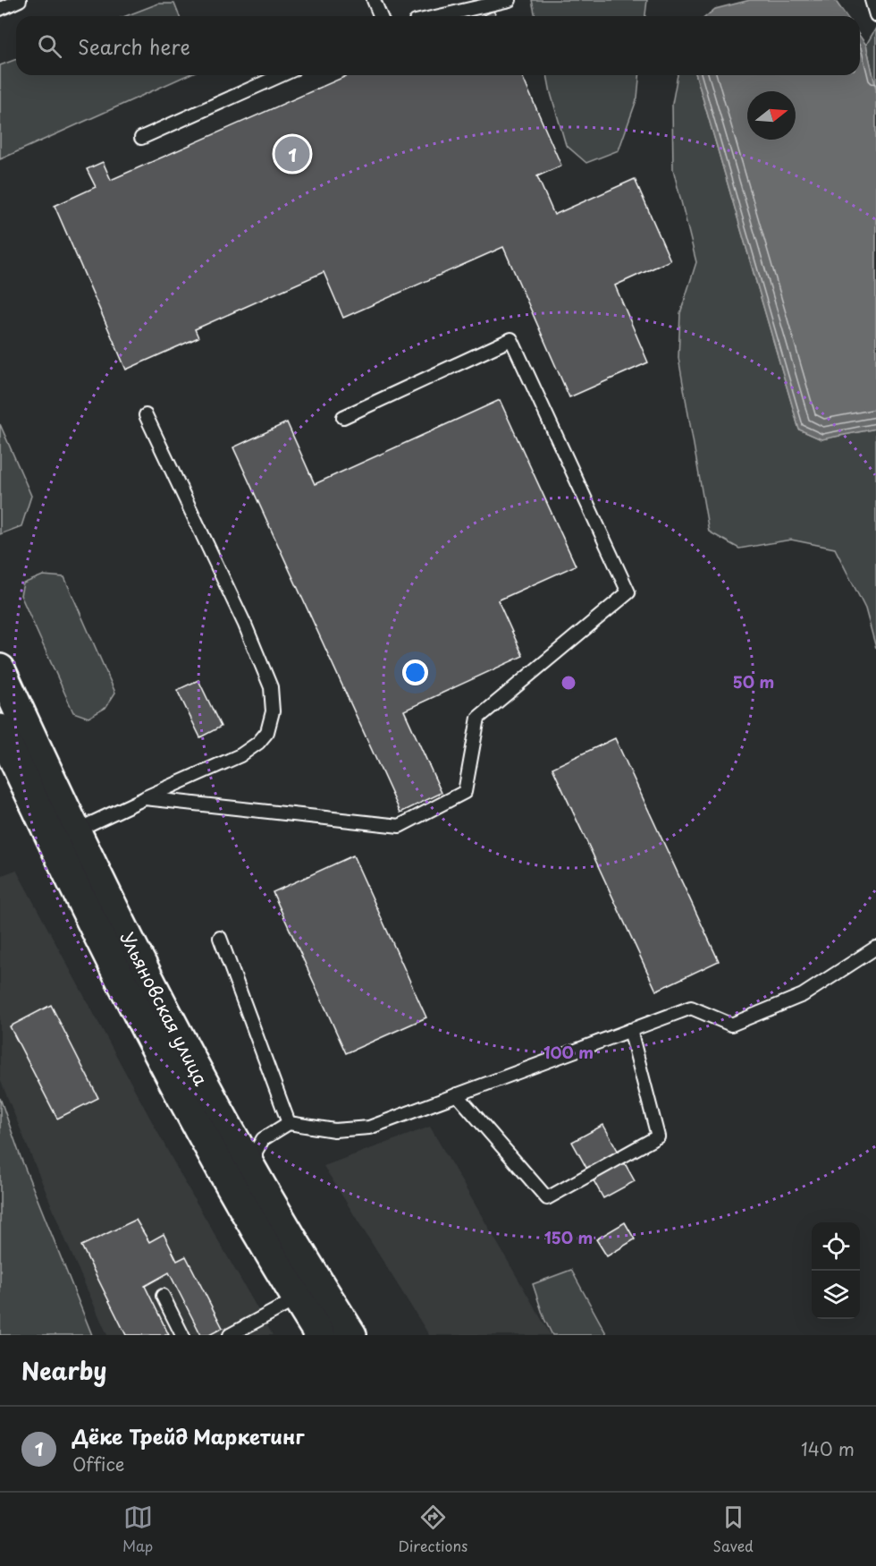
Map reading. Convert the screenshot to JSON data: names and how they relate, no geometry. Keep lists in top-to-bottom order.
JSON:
{
  "streets": {
    "highway": ["Ульяновская улица"]
  },
  "north": "right",
  "page": {
    "search": "Search here",
    "pins": "1",
    "heading": "Nearby",
    "list": [
      {
        "mark": "1",
        "name": "Дёке Трейд Маркетинг",
        "note": "Office",
        "value": "140 m"
      }
    ],
    "nav": ["Map", "Directions", "Saved"]
  },
  "rings": ["50 m", "100 m", "150 m"]
}
